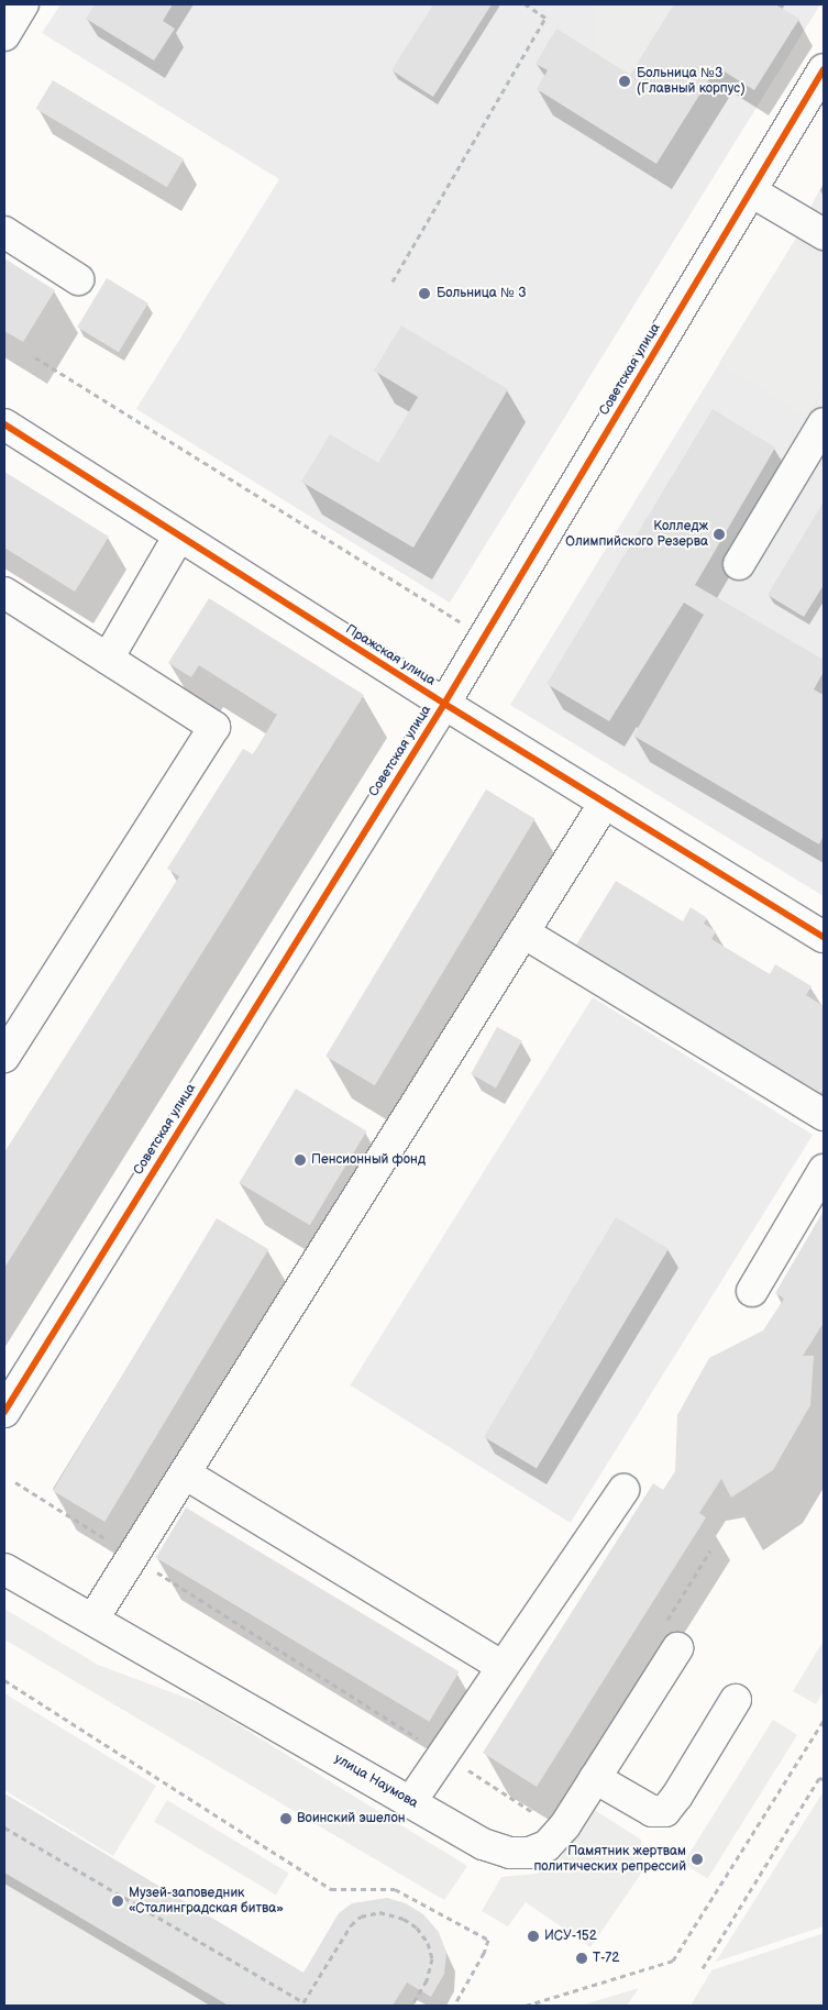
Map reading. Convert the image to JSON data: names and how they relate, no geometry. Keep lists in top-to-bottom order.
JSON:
{
  "streets": {
    "street": ["Советская улица", "Пражская улица", "улица Наумова"]
  },
  "crossings": [
    ["Советская улица", "Пражская улица"]
  ],
  "places": [
    "Больница №3 (Главный корпус)",
    "Больница № 3",
    "Колледж Олимпийского Резерва",
    "Пенсионный фонд",
    "Воинский эшелон",
    "Памятник жертвам политических репрессий",
    "Музей-заповедник «Сталинградская битва»",
    "ИСУ-152",
    "Т-72"
  ]
}
